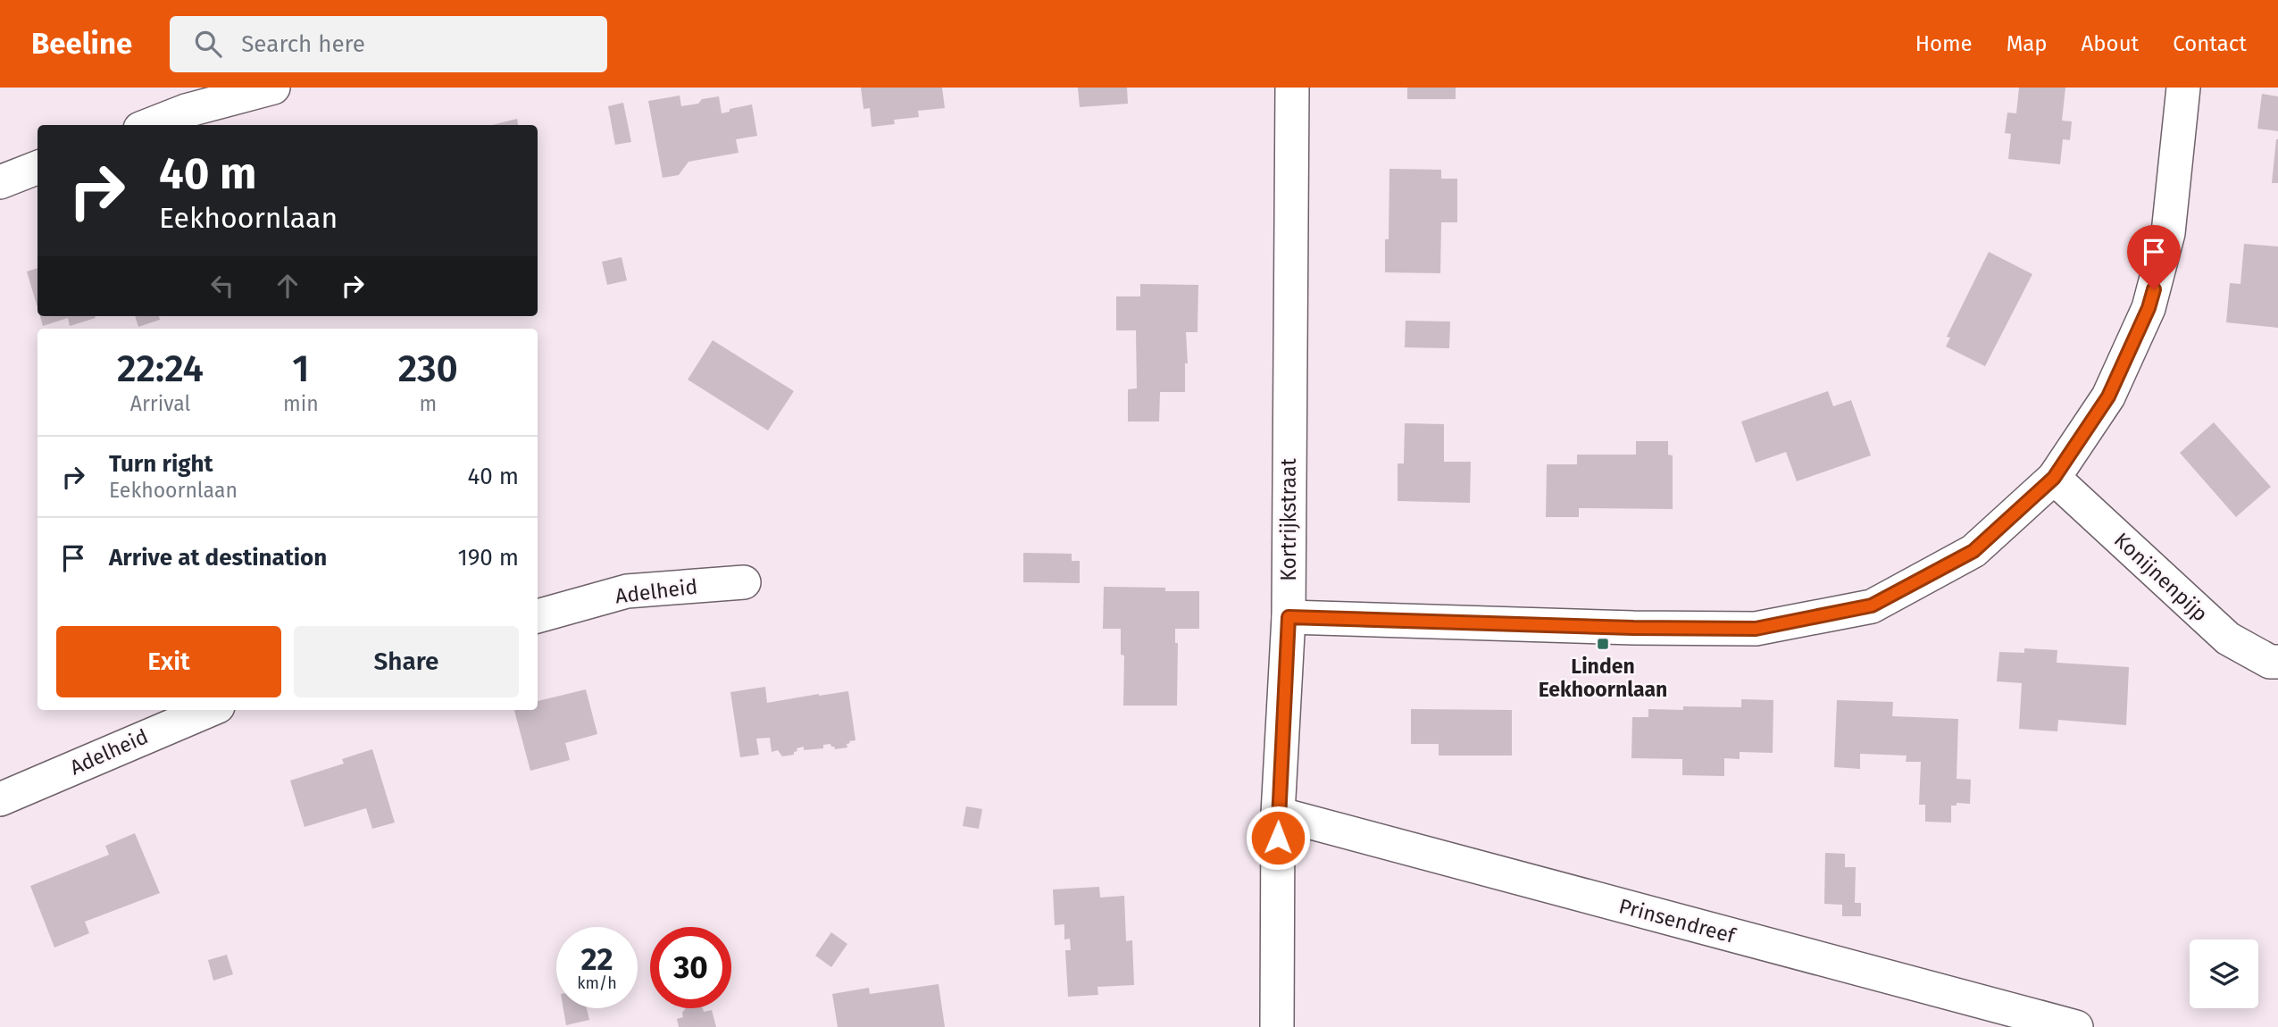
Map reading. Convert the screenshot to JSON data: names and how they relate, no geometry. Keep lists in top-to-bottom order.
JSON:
{
  "streets": {
    "street": [
      "Kortrijkstraat",
      "Konijnenpijp",
      "Adelheid",
      "Prinsendreef"
    ]
  },
  "crossings": [
    ["Kortrijkstraat", "Prinsendreef"]
  ],
  "places": {
    "transit": ["Linden Eekhoornlaan"]
  },
  "page": {
    "header": "Beeline",
    "search": "Search here",
    "nav": [
      "Home",
      "Map",
      "About",
      "Contact"
    ],
    "turn": ["40 m", "Eekhoornlaan"],
    "eta": [
      "22:24",
      "Arrival",
      "1",
      "min",
      "230",
      "m"
    ],
    "list": [
      {
        "name": "Turn right",
        "note": "Eekhoornlaan",
        "value": "40 m"
      },
      {
        "name": "Arrive at destination",
        "value": "190 m"
      }
    ],
    "buttons": ["Exit", "Share"],
    "speed": "22 km/h",
    "limit": "30"
  }
}
